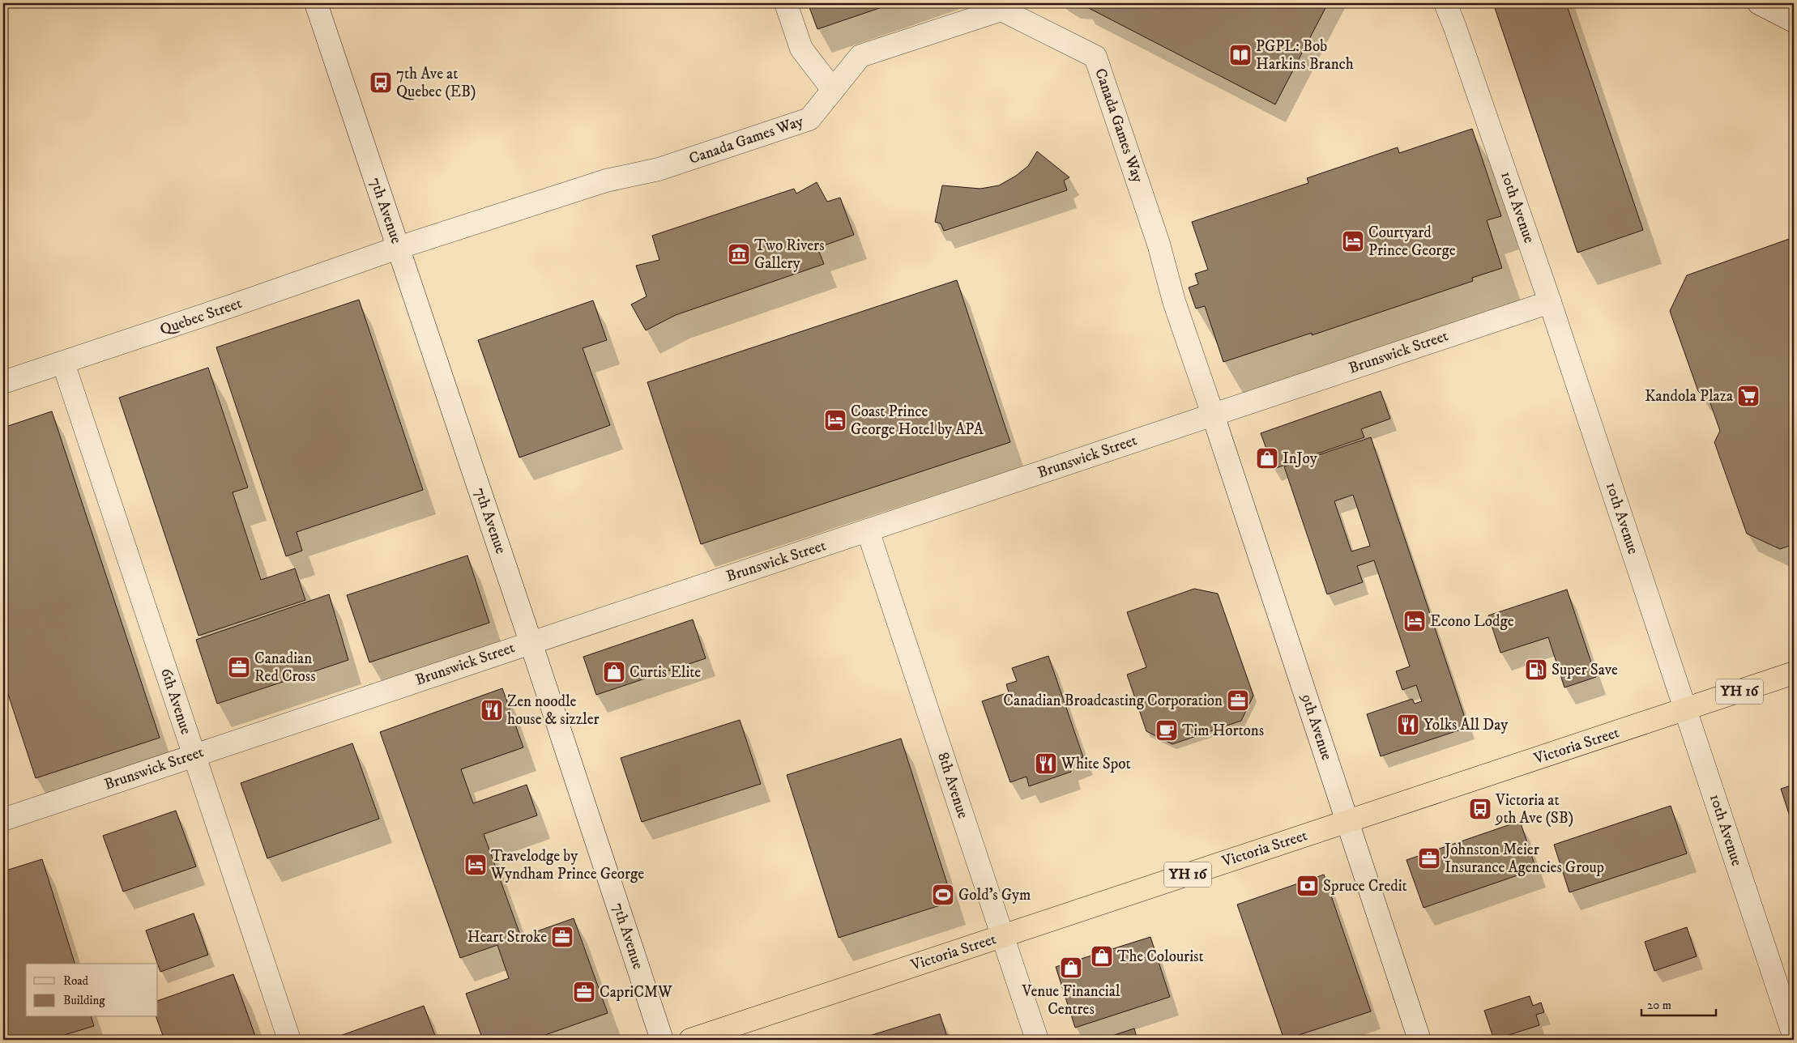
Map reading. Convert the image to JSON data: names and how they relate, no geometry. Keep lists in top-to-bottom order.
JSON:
{
  "streets": {
    "highway": ["YH 16", "Victoria Street"],
    "street": [
      "Canada Games Way",
      "10th Avenue",
      "7th Avenue",
      "Quebec Street",
      "Brunswick Street",
      "6th Avenue",
      "9th Avenue",
      "8th Avenue"
    ]
  },
  "crossings": [
    ["Canada Games Way", "7th Avenue"],
    ["Canada Games Way", "Quebec Street"],
    ["Canada Games Way", "Brunswick Street"],
    ["Canada Games Way", "9th Avenue"],
    ["10th Avenue", "Brunswick Street"],
    ["10th Avenue", "Victoria Street"],
    ["7th Avenue", "Quebec Street"],
    ["7th Avenue", "Brunswick Street"],
    ["Quebec Street", "6th Avenue"],
    ["Brunswick Street", "6th Avenue"],
    ["Brunswick Street", "9th Avenue"],
    ["Brunswick Street", "8th Avenue"],
    ["9th Avenue", "Victoria Street"],
    ["Victoria Street", "8th Avenue"]
  ],
  "places": {
    "library": ["PGPL: Bob Harkins Branch"],
    "bus stop": ["7th Ave at Quebec (EB)", "Victoria at 9th Ave (SB)"],
    "hotel": [
      "Courtyard Prince George",
      "Coast Prince George Hotel by APA",
      "Econo Lodge",
      "Travelodge by Wyndham Prince George"
    ],
    "museum": ["Two Rivers Gallery"],
    "supermarket": ["Kandola Plaza"],
    "shop": [
      "InJoy",
      "Curtis Elite",
      "The Colourist",
      "Venue Financial Centres"
    ],
    "office": [
      "Canadian Red Cross",
      "Canadian Broadcasting Corporation",
      "Johnston Meier Insurance Agencies Group",
      "Heart Stroke",
      "CapriCMW"
    ],
    "fuel station": ["Super Save"],
    "restaurant": ["Zen noodle house & sizzler", "Yolks All Day", "White Spot"],
    "cafe": ["Tim Hortons"],
    "bank": ["Spruce Credit"],
    "sports": ["Gold's Gym"]
  },
  "legend": ["Road", "Building"],
  "scale_bar": "20 m"
}
